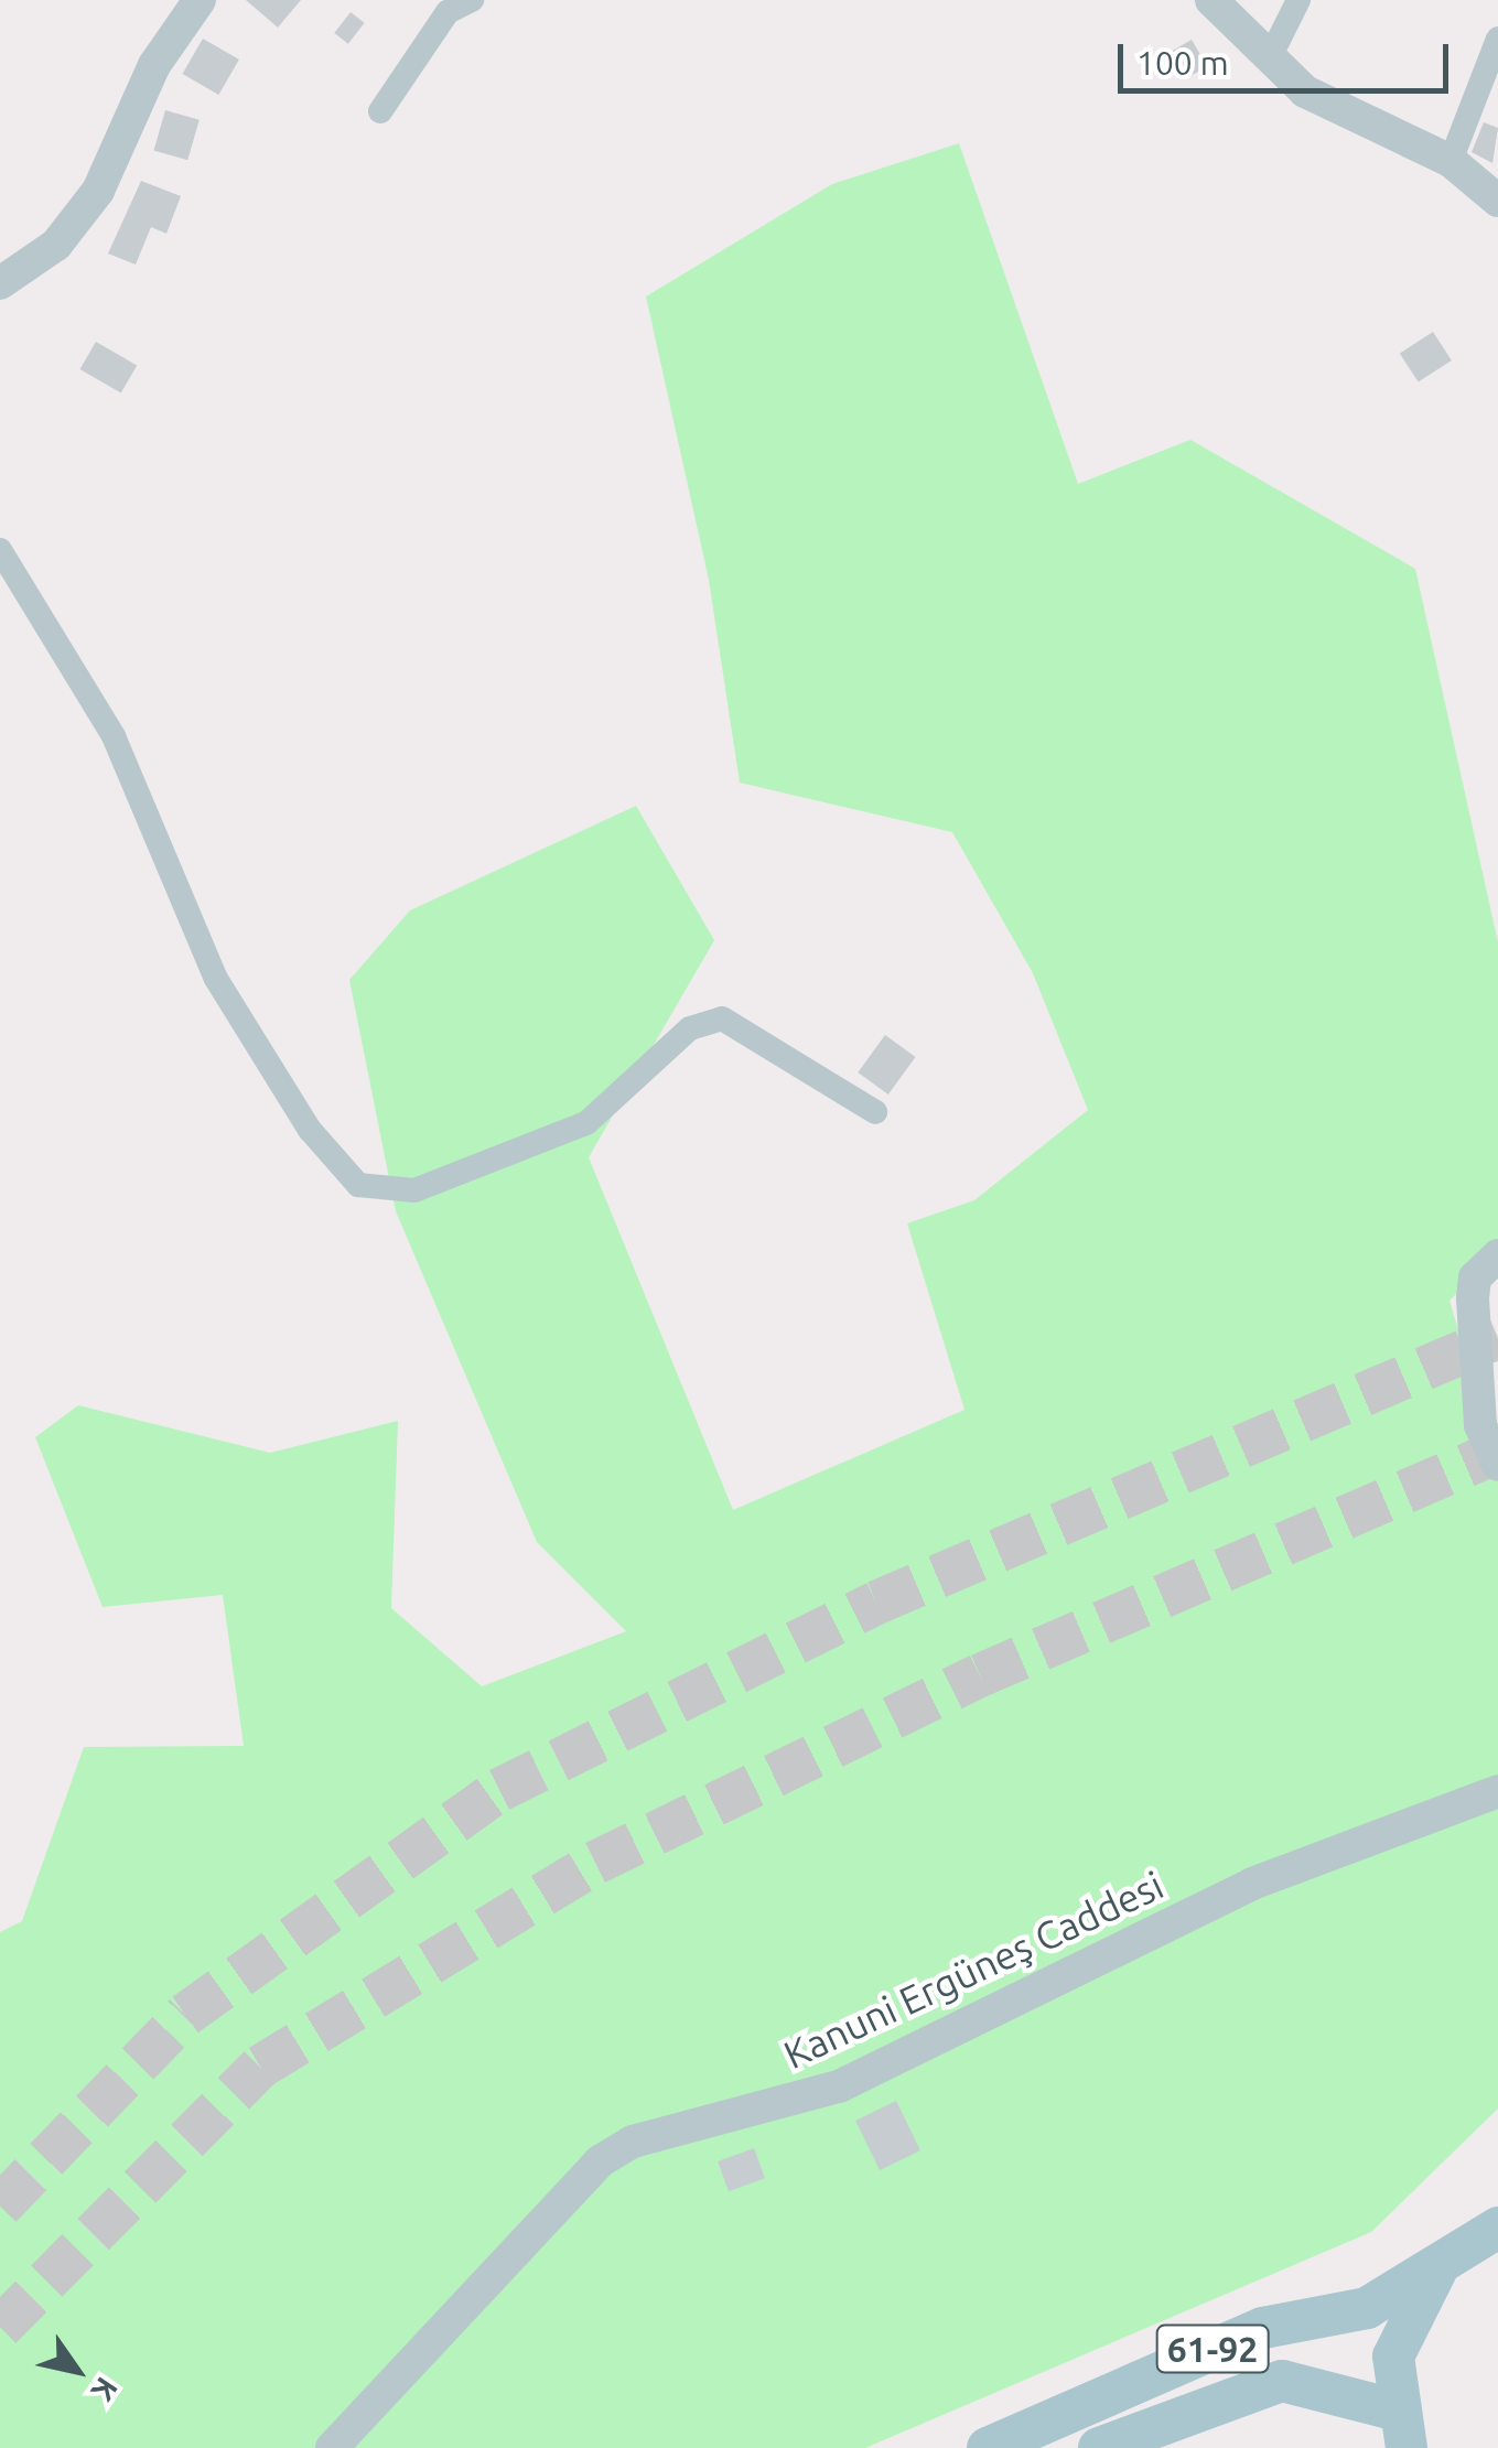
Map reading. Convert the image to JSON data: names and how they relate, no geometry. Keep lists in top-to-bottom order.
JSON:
{
  "streets": {
    "main road": ["61-92"],
    "street": ["Kanuni Ergüneş Caddesi"]
  },
  "scale_bar": "100 m",
  "north": "bottom right"
}
